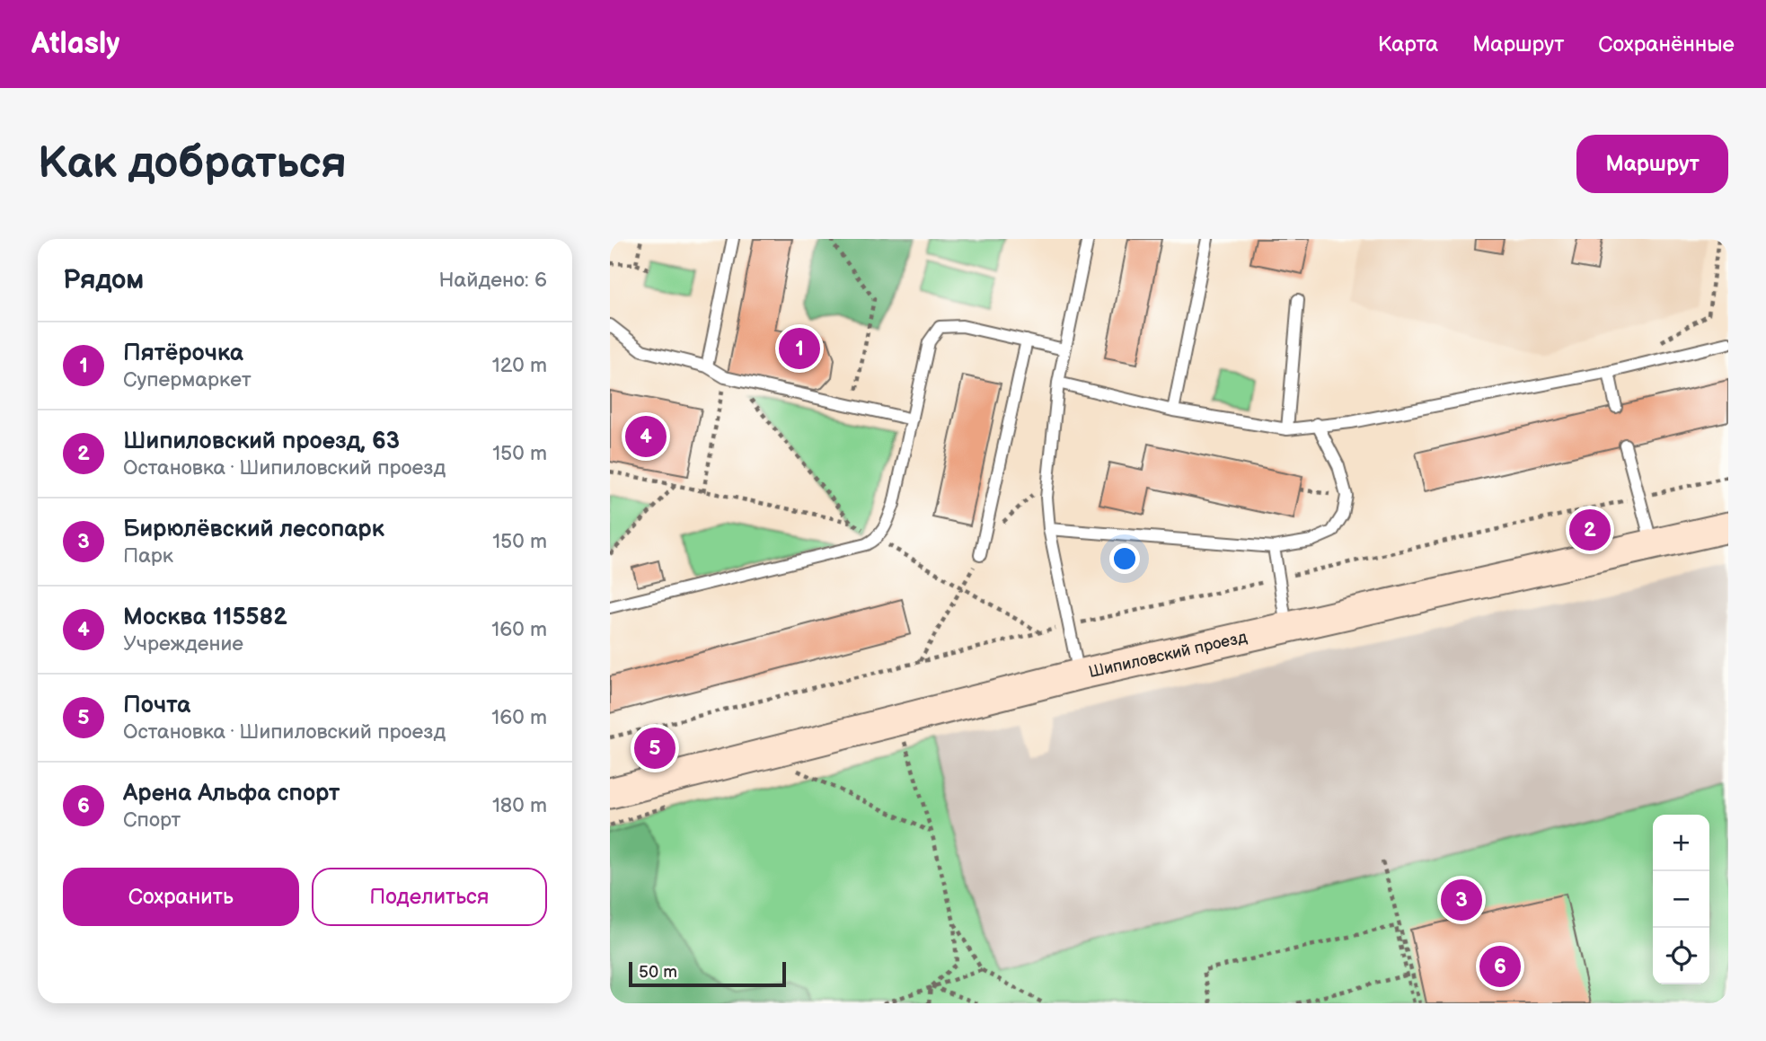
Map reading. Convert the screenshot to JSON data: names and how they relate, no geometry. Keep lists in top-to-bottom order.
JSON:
{
  "streets": {
    "main road": ["Шипиловский проезд"]
  },
  "scale_bar": "50 m",
  "page": {
    "header": "Atlasly",
    "nav": ["Карта", "Маршрут", "Сохранённые"],
    "buttons": [
      "Маршрут",
      ["Сохранить", "Поделиться"]
    ],
    "title": "Как добраться",
    "heading": ["Рядом", "Найдено: 6"],
    "list": [
      {
        "mark": "1",
        "name": "Пятёрочка",
        "note": "Супермаркет",
        "value": "120 m"
      },
      {
        "mark": "2",
        "name": "Шипиловский проезд, 63",
        "note": "Остановка · Шипиловский проезд",
        "value": "150 m"
      },
      {
        "mark": "3",
        "name": "Бирюлёвский лесопарк",
        "note": "Парк",
        "value": "150 m"
      },
      {
        "mark": "4",
        "name": "Москва 115582",
        "note": "Учреждение",
        "value": "160 m"
      },
      {
        "mark": "5",
        "name": "Почта",
        "note": "Остановка · Шипиловский проезд",
        "value": "160 m"
      },
      {
        "mark": "6",
        "name": "Арена Альфа спорт",
        "note": "Спорт",
        "value": "180 m"
      }
    ],
    "pins": [
      "1",
      "4",
      "2",
      "5",
      "3",
      "6"
    ],
    "map_buttons": ["+", "−"],
    "scale": "50 m"
  }
}
